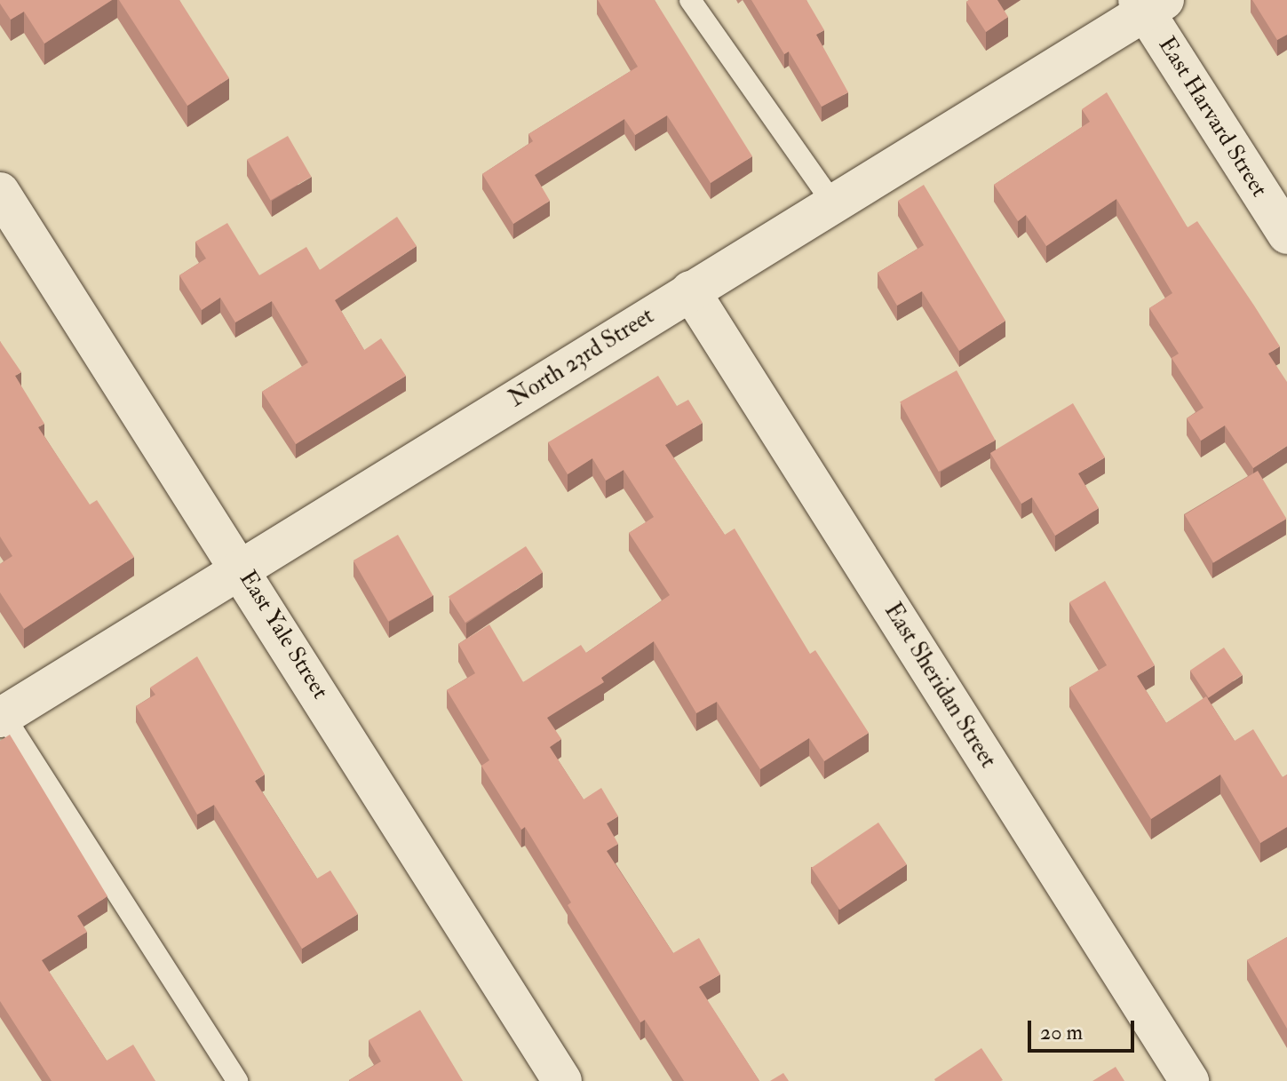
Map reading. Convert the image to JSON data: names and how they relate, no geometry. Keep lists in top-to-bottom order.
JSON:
{
  "streets": {
    "street": [
      "East Harvard Street",
      "North 23rd Street",
      "East Yale Street",
      "East Sheridan Street"
    ]
  },
  "crossings": [
    ["East Harvard Street", "North 23rd Street"],
    ["North 23rd Street", "East Yale Street"],
    ["North 23rd Street", "East Sheridan Street"]
  ],
  "scale_bar": "20 m"
}
